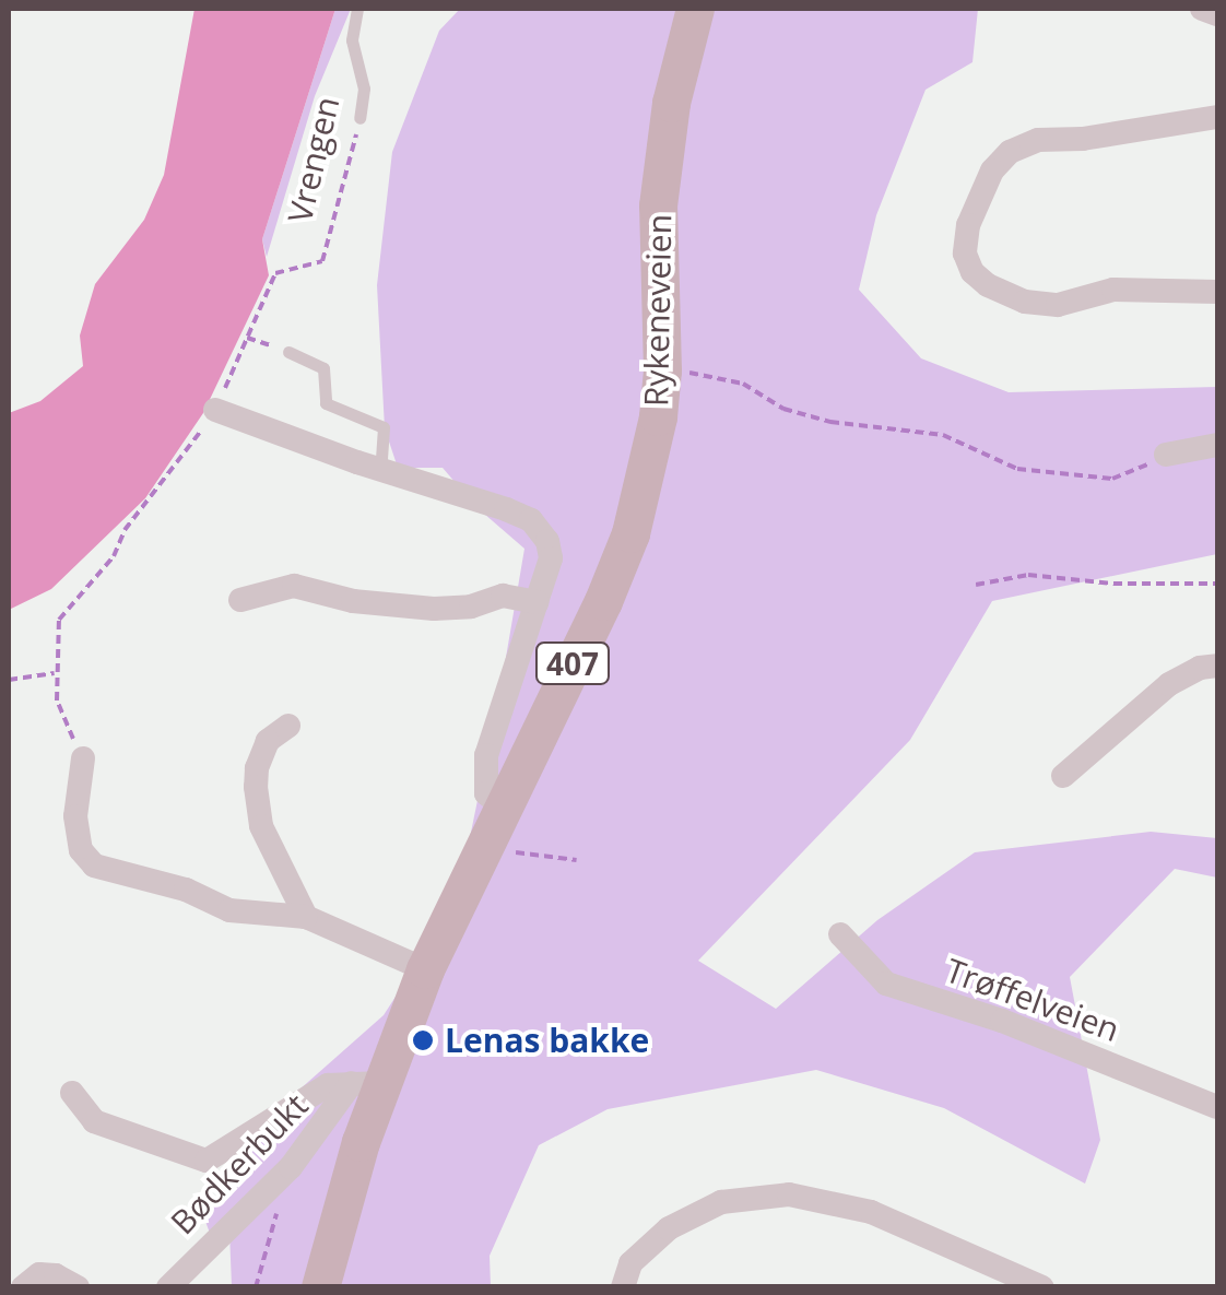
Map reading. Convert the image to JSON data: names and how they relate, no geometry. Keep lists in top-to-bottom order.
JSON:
{
  "streets": {
    "main road": ["Rykeneveien", "407"],
    "street": ["Trøffelveien", "Bødkerbukt"],
    "lane": ["Vrengen"]
  },
  "crossings": [
    ["Rykeneveien", "Bødkerbukt"]
  ],
  "places": ["Lenas bakke"]
}
